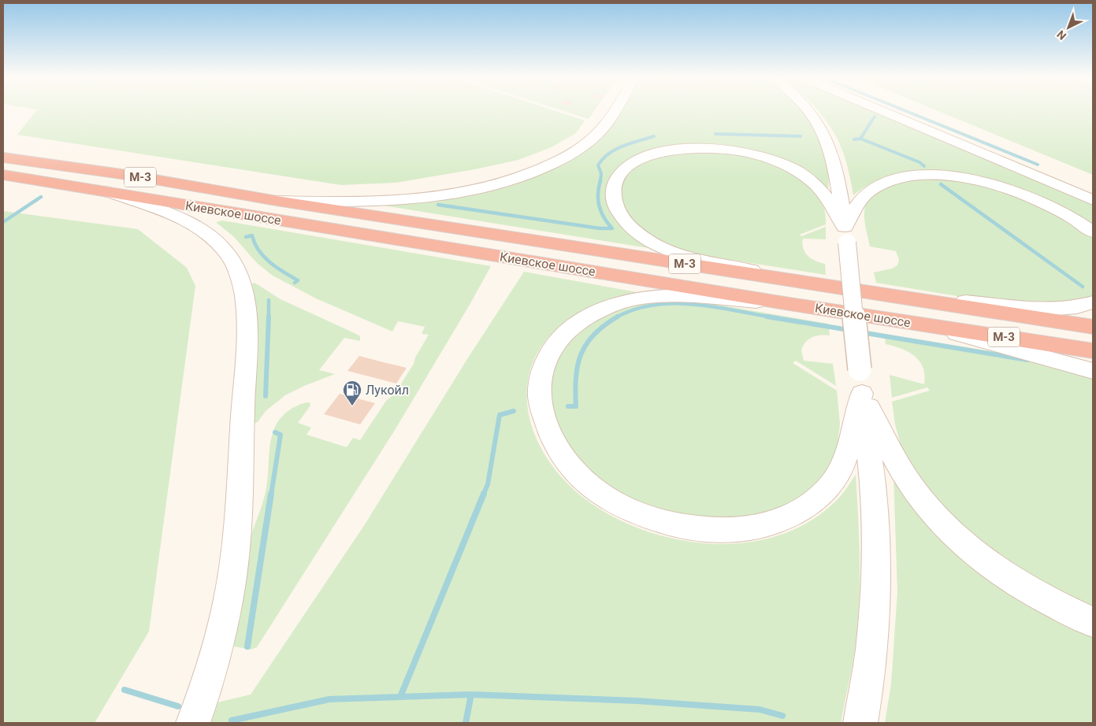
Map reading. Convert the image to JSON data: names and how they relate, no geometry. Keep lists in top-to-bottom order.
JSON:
{
  "streets": {
    "highway": ["М-3", "Киевское шоссе"]
  },
  "places": {
    "fuel station": ["Лукойл"]
  },
  "north": "bottom left"
}
